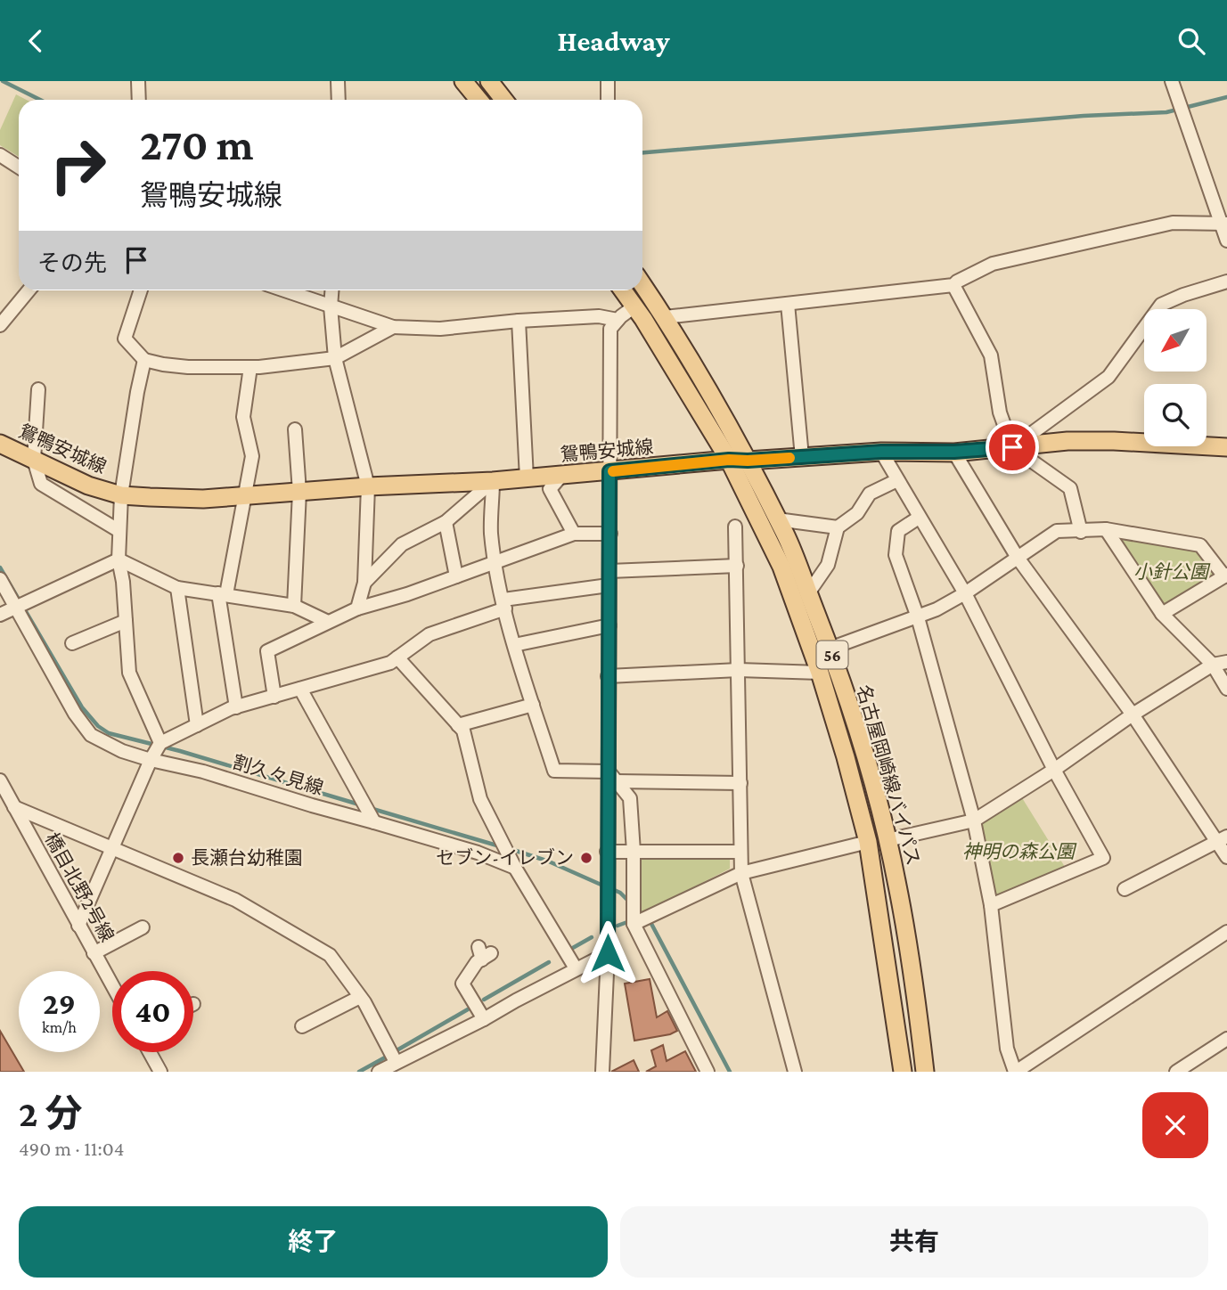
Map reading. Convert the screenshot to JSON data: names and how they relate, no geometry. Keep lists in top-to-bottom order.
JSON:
{
  "streets": {
    "main road": ["鴛鴨安城線", "56", "名古屋岡崎線バイパス"],
    "street": ["割久々見線", "橋目北野2号線"]
  },
  "crossings": [
    ["鴛鴨安城線", "名古屋岡崎線バイパス"]
  ],
  "parks": ["小針公園", "神明の森公園"],
  "places": ["長瀬台幼稚園", "セブン-イレブン"],
  "north": "bottom left",
  "page": {
    "header": "Headway",
    "turn": ["270 m", "鴛鴨安城線"],
    "then": "その先",
    "speed": "29 km/h",
    "limit": "40",
    "heading": ["2 分", "490 m · 11:04"],
    "buttons": ["終了", "共有"]
  }
}
